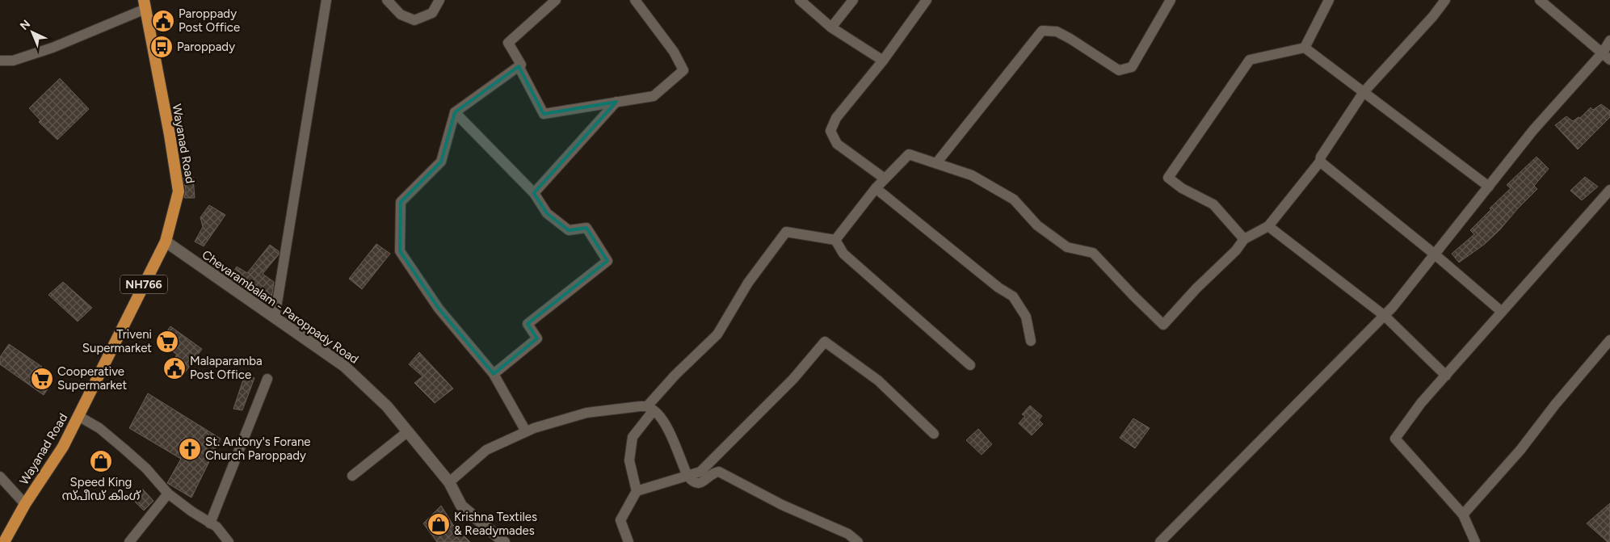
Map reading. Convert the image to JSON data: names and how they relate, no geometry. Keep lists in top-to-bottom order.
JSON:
{
  "streets": {
    "highway": ["Wayanad Road", "NH766"],
    "main road": ["Chevarambalam - Paroppady Road"]
  },
  "crossings": [
    ["Wayanad Road", "Chevarambalam - Paroppady Road"]
  ],
  "places": {
    "public building": ["Paroppady Post Office", "Malaparamba Post Office"],
    "bus stop": ["Paroppady"],
    "supermarket": ["Triveni Supermarket", "Cooperative Supermarket"],
    "church": ["St. Antony's Forane Church Paroppady"],
    "shop": ["Speed King സ്പീഡ് കിംഗ്", "Krishna Textiles & Readymades"]
  },
  "north": "top left"
}
